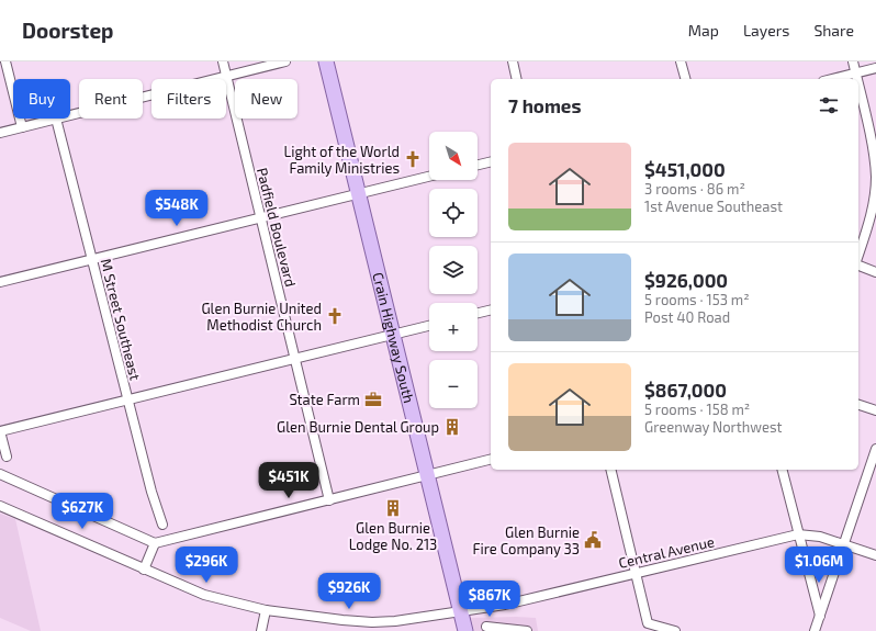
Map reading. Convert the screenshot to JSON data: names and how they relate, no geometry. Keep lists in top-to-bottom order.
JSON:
{
  "streets": {
    "main road": ["Crain Highway South"],
    "street": ["Padfield Boulevard", "M Street Southeast", "Central Avenue"]
  },
  "crossings": [
    ["Crain Highway South", "Central Avenue"]
  ],
  "places": {
    "church": ["Light of the World Family Ministries", "Glen Burnie United Methodist Church"],
    "office": ["State Farm"],
    "building": ["Glen Burnie Dental Group", "Glen Burnie Lodge No. 213"],
    "public building": ["Glen Burnie Fire Company 33"]
  },
  "north": "bottom right",
  "page": {
    "header": "Doorstep",
    "nav": ["Map", "Layers", "Share"],
    "chip": [
      "Buy",
      "Rent",
      "Filters",
      "New"
    ],
    "heading": "7 homes",
    "map_buttons": ["+", "−"],
    "list": [
      {
        "name": "$451,000",
        "note": "3 rooms · 86 m² · 1st Avenue Southeast"
      },
      {
        "name": "$926,000",
        "note": "5 rooms · 153 m² · Post 40 Road"
      },
      {
        "name": "$867,000",
        "note": "5 rooms · 158 m² · Greenway Northwest"
      }
    ],
    "price": [
      "$548K",
      "$451K",
      "$627K",
      "$296K",
      "$1.06M",
      "$926K",
      "$867K"
    ]
  }
}
